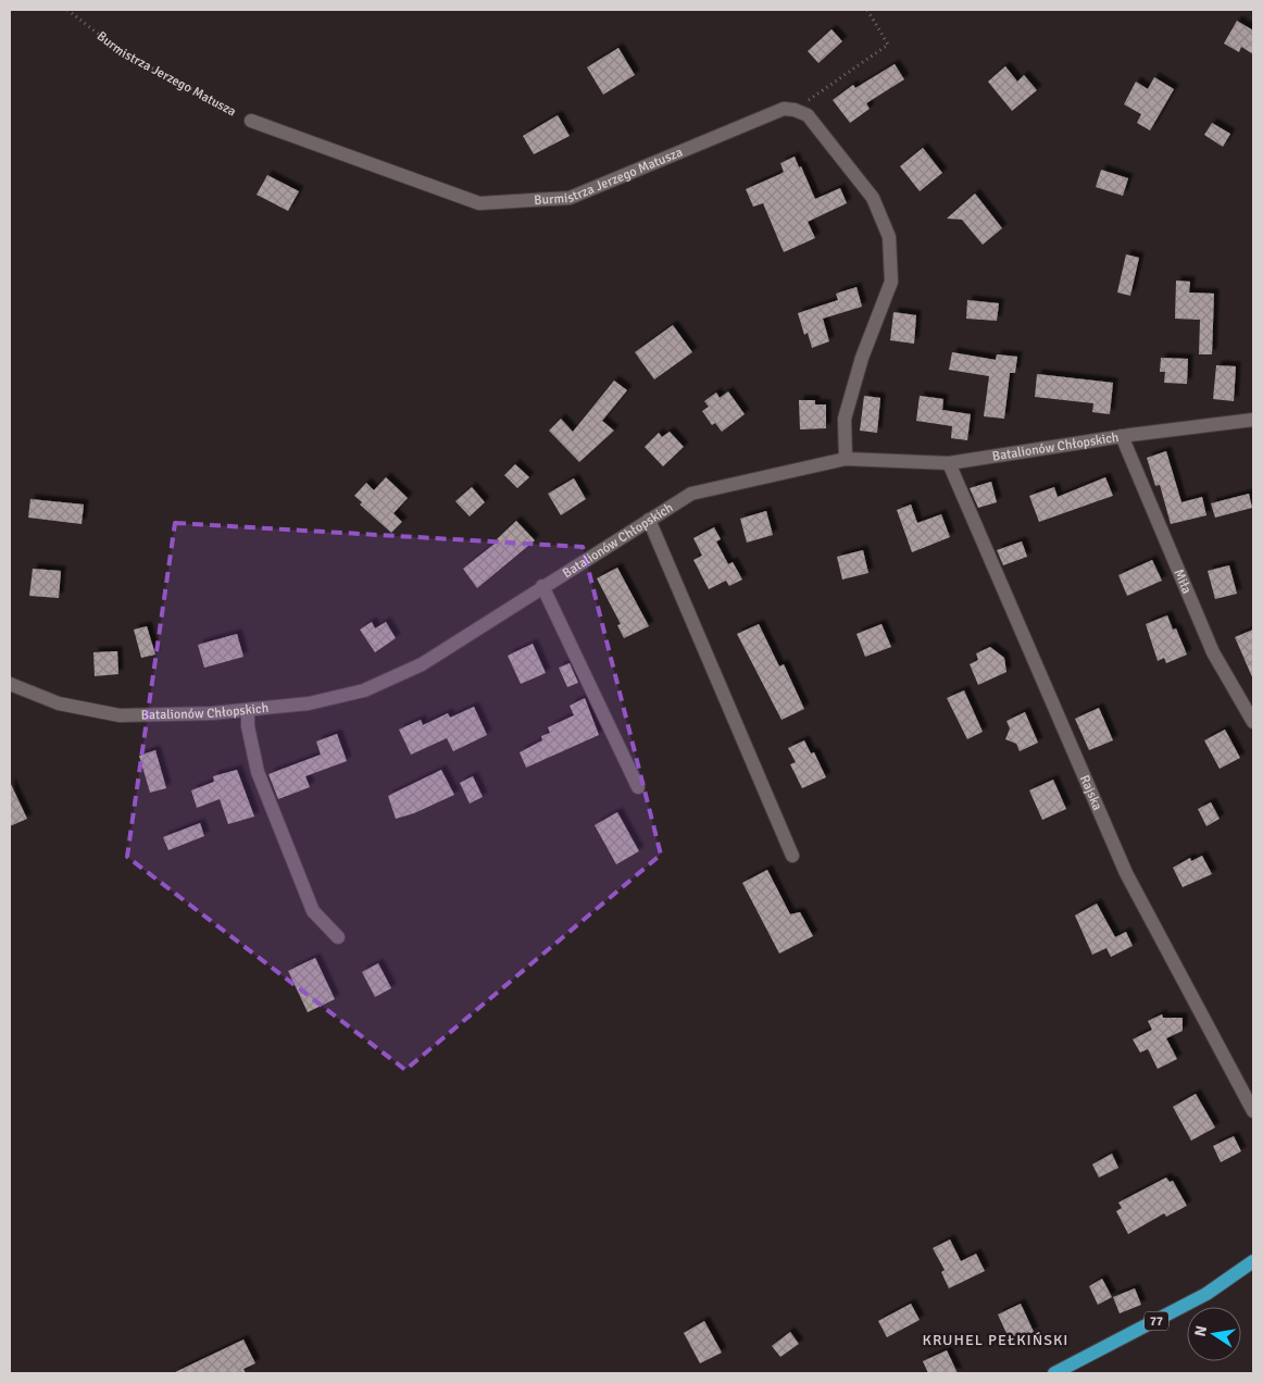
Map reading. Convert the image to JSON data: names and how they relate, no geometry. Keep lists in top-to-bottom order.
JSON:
{
  "streets": {
    "main road": ["77"],
    "street": [
      "Burmistrza Jerzego Matusza",
      "Batalionów Chłopskich",
      "Miła",
      "Rajska"
    ]
  },
  "crossings": [
    ["Batalionów Chłopskich", "Miła"],
    ["Batalionów Chłopskich", "Rajska"]
  ],
  "districts": ["KRUHEL PEŁKIŃSKI"],
  "north": "left"
}
